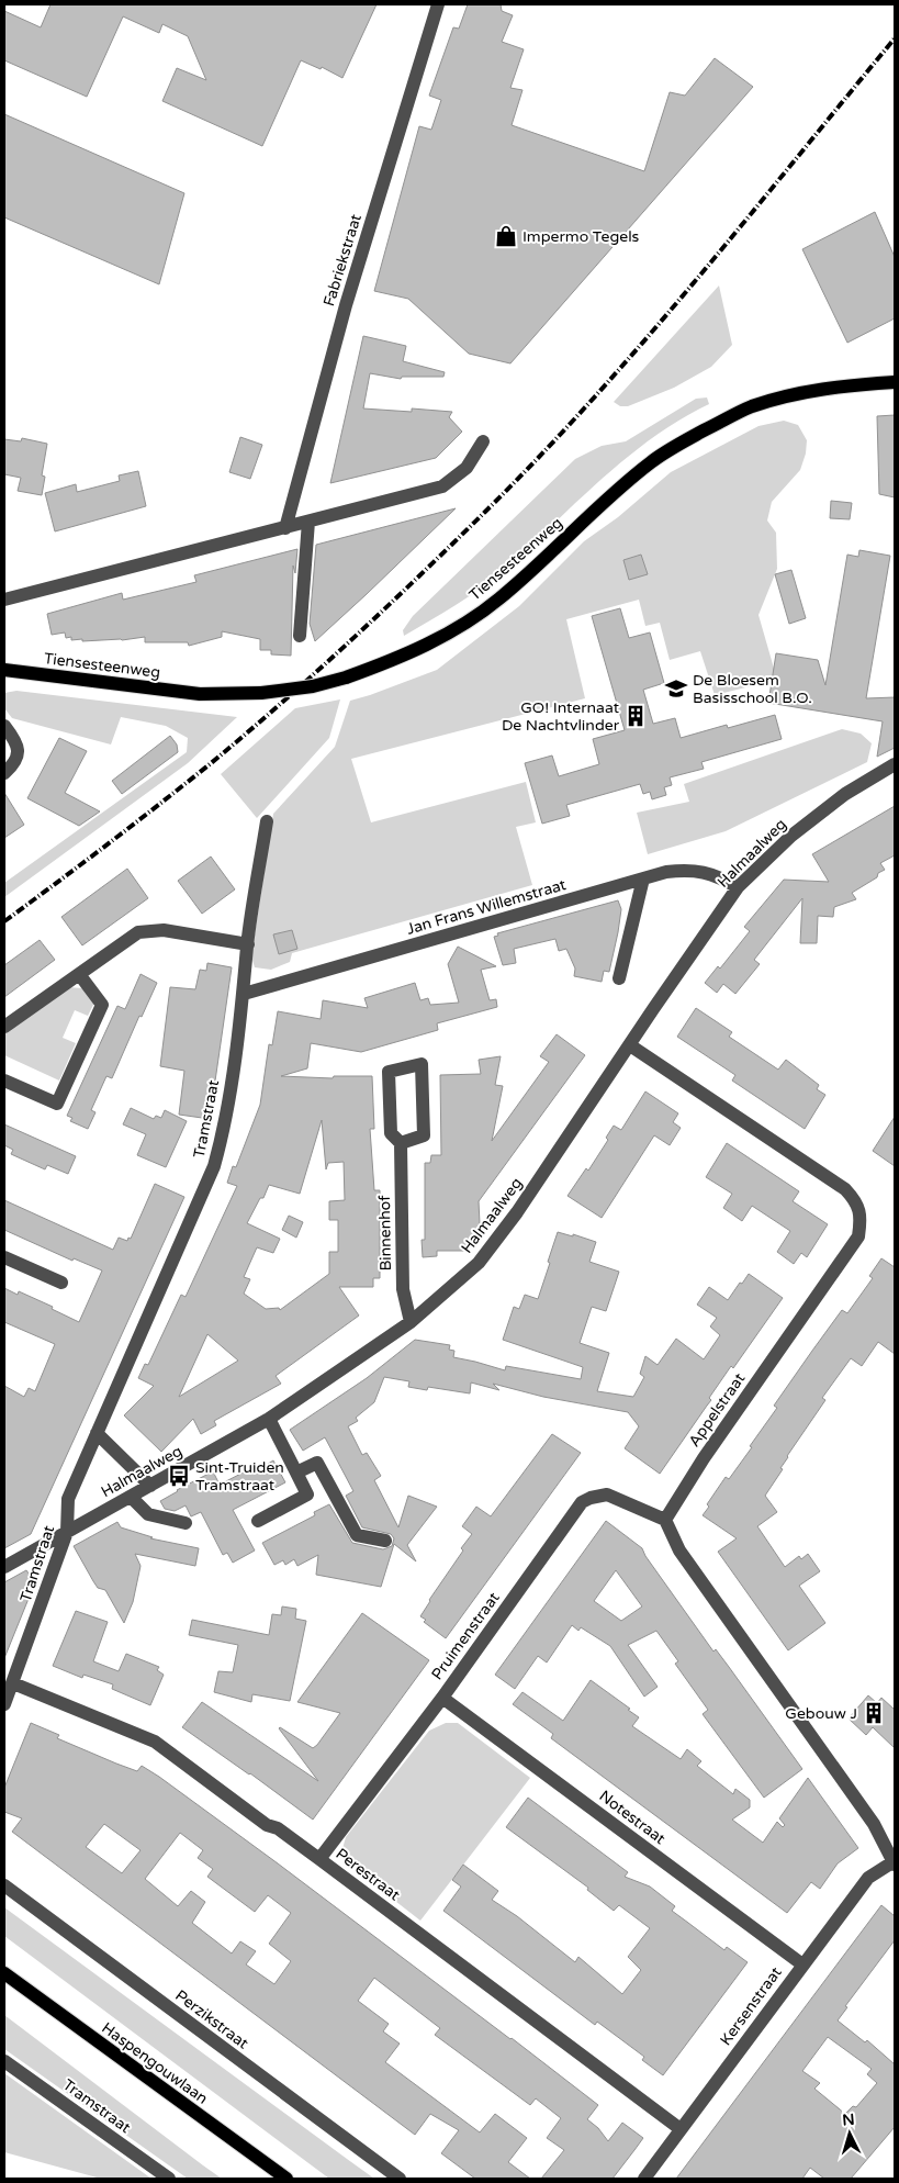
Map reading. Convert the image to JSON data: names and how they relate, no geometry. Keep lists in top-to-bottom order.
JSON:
{
  "streets": {
    "main road": ["Tiensesteenweg", "Haspengouwlaan"],
    "street": [
      "Fabriekstraat",
      "Halmaalweg",
      "Jan Frans Willemstraat",
      "Tramstraat",
      "Binnenhof",
      "Appelstraat",
      "Pruimenstraat",
      "Notestraat",
      "Perestraat",
      "Kersenstraat",
      "Perzikstraat"
    ]
  },
  "crossings": [
    ["Halmaalweg", "Jan Frans Willemstraat"],
    ["Halmaalweg", "Tramstraat"],
    ["Halmaalweg", "Binnenhof"],
    ["Halmaalweg", "Appelstraat"],
    ["Jan Frans Willemstraat", "Tramstraat"],
    ["Tramstraat", "Perestraat"],
    ["Appelstraat", "Pruimenstraat"],
    ["Pruimenstraat", "Notestraat"],
    ["Pruimenstraat", "Perestraat"],
    ["Notestraat", "Kersenstraat"],
    ["Perestraat", "Kersenstraat"]
  ],
  "places": {
    "shop": ["Impermo Tegels"],
    "school or university": ["De Bloesem Basisschool B.O."],
    "building": ["GO! Internaat De Nachtvlinder", "Gebouw J"],
    "bus stop": ["Sint-Truiden Tramstraat"]
  },
  "north": "top"
}
